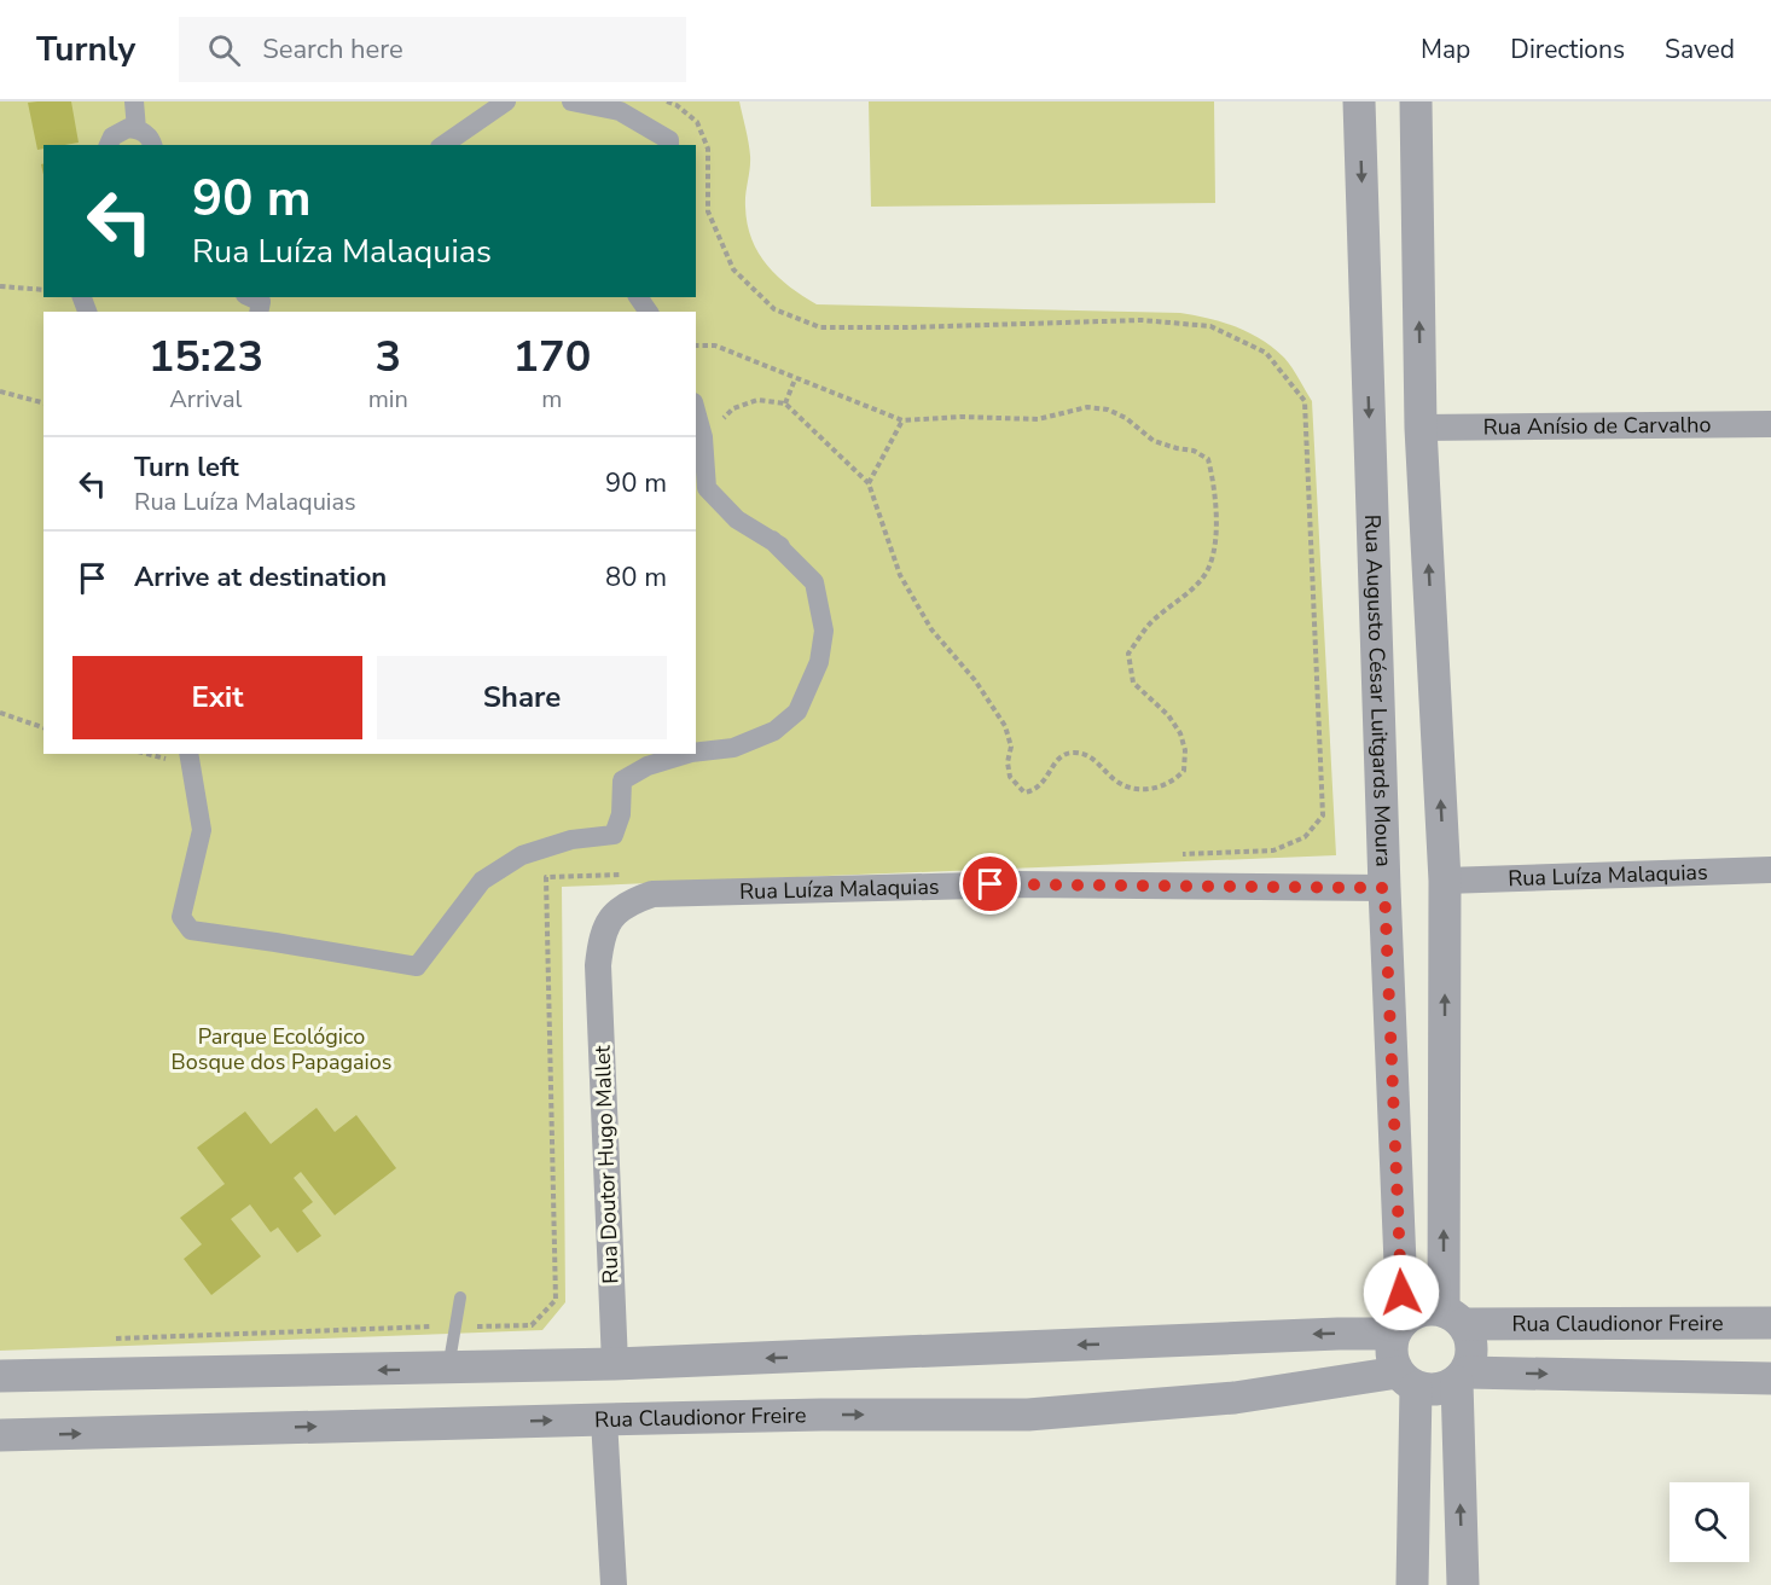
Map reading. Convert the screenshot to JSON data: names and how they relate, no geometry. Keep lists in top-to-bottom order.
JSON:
{
  "streets": {
    "street": [
      "Rua Anísio de Carvalho",
      "Rua Augusto César Luitgards Moura",
      "Rua Luíza Malaquias",
      "Rua Doutor Hugo Mallet",
      "Rua Claudionor Freire"
    ]
  },
  "crossings": [
    ["Rua Augusto César Luitgards Moura", "Rua Luíza Malaquias"],
    ["Rua Augusto César Luitgards Moura", "Rua Claudionor Freire"],
    ["Rua Luíza Malaquias", "Rua Doutor Hugo Mallet"]
  ],
  "parks": ["Parque Ecológico Bosque dos Papagaios"],
  "page": {
    "header": "Turnly",
    "search": "Search here",
    "nav": ["Map", "Directions", "Saved"],
    "turn": ["90 m", "Rua Luíza Malaquias"],
    "eta": [
      "15:23",
      "Arrival",
      "3",
      "min",
      "170",
      "m"
    ],
    "list": [
      {
        "name": "Turn left",
        "note": "Rua Luíza Malaquias",
        "value": "90 m"
      },
      {
        "name": "Arrive at destination",
        "value": "80 m"
      }
    ],
    "buttons": ["Exit", "Share"]
  }
}
